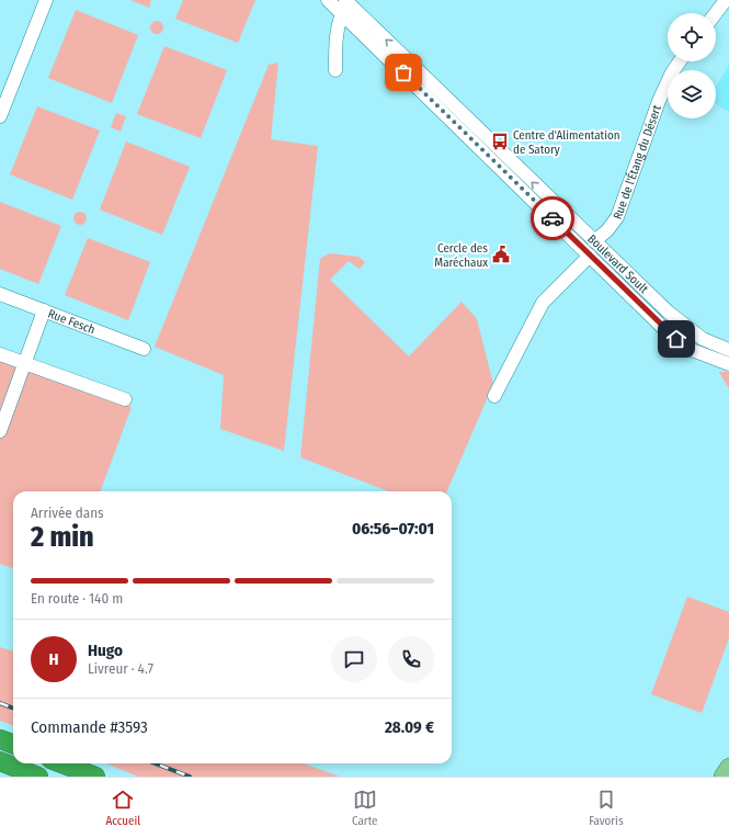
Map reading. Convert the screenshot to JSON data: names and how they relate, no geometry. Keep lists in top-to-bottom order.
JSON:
{
  "streets": {
    "street": ["Rue de l'Étang du Désert", "Boulevard Soult", "Rue Fesch"]
  },
  "crossings": [
    ["Rue de l'Étang du Désert", "Boulevard Soult"]
  ],
  "places": {
    "bus stop": ["Centre d'Alimentation de Satory"],
    "public building": ["Cercle des Maréchaux"]
  },
  "page": {
    "heading": ["2 min", "Arrivée dans", "06:56–07:01"],
    "panel": [
      "Hugo",
      "Livreur · 4.7",
      "Commande #3593",
      "28.09 €"
    ],
    "bar": "En route · 140 m",
    "round": "H",
    "tabs": ["Accueil", "Carte", "Favoris"]
  }
}
